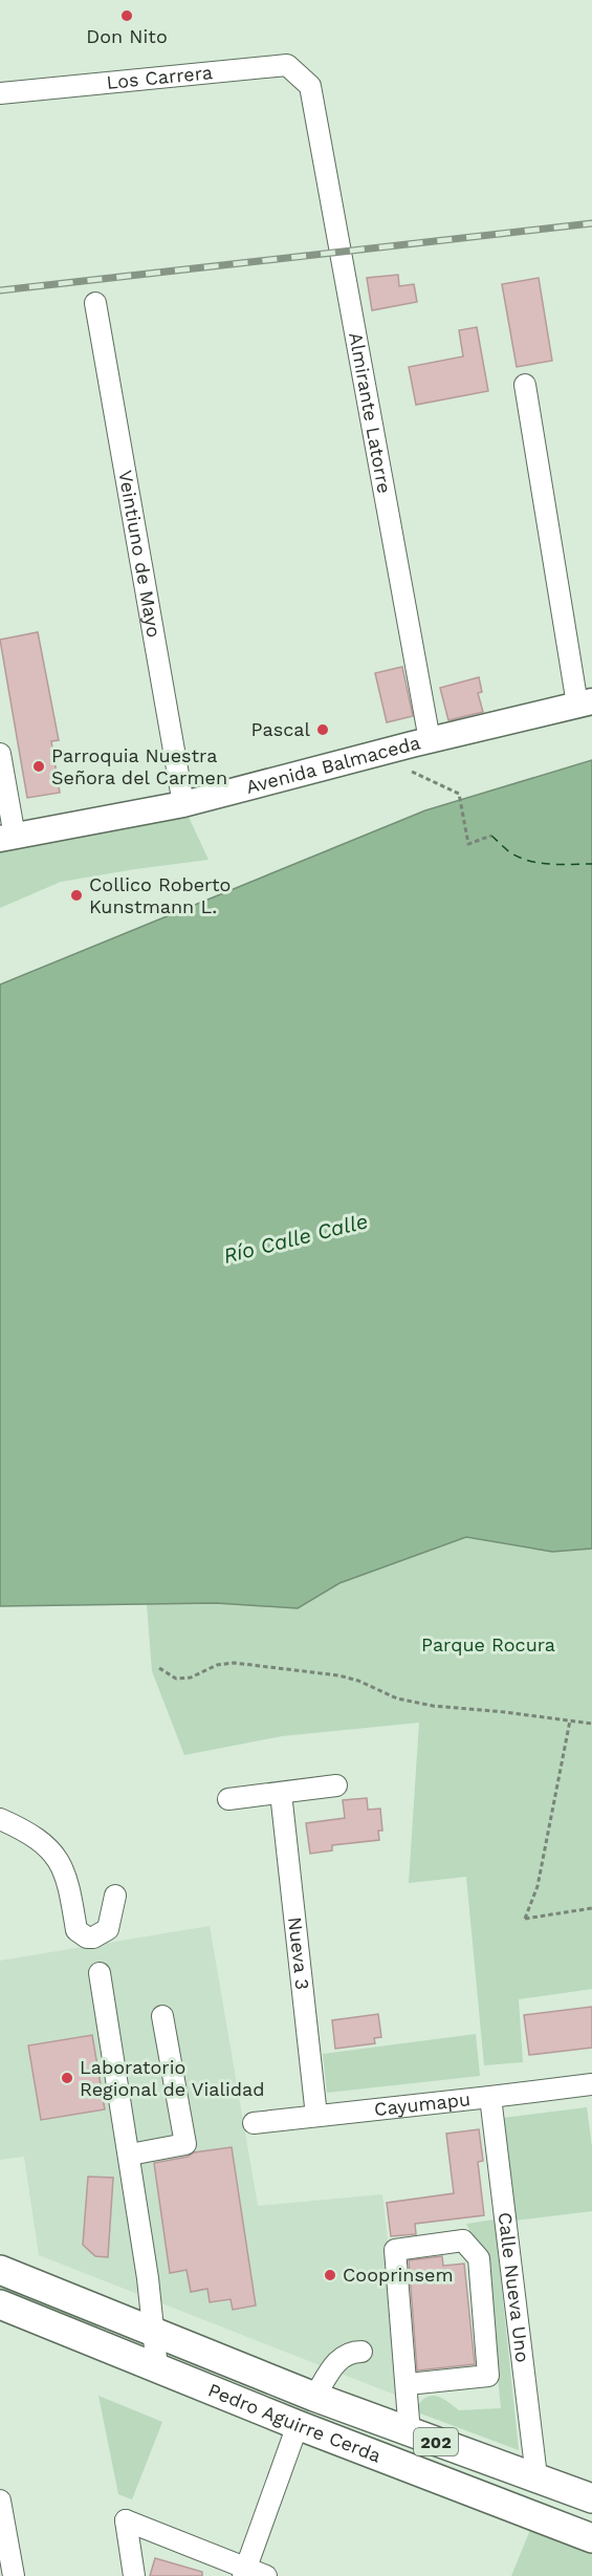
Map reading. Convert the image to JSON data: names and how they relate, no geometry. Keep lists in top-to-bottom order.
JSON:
{
  "streets": {
    "highway": ["Pedro Aguirre Cerda", "202"],
    "main road": ["Avenida Balmaceda"],
    "street": [
      "Los Carrera",
      "Almirante Latorre",
      "Veintiuno de Mayo",
      "Nueva 3",
      "Cayumapu",
      "Calle Nueva Uno"
    ]
  },
  "crossings": [
    ["Los Carrera", "Almirante Latorre"],
    ["Almirante Latorre", "Avenida Balmaceda"],
    ["Veintiuno de Mayo", "Avenida Balmaceda"],
    ["Nueva 3", "Cayumapu"],
    ["Cayumapu", "Calle Nueva Uno"],
    ["Calle Nueva Uno", "Pedro Aguirre Cerda"]
  ],
  "water": ["Río Calle Calle"],
  "parks": ["Parque Rocura"],
  "places": [
    "Don Nito",
    "Pascal",
    "Parroquia Nuestra Señora del Carmen",
    "Collico Roberto Kunstmann L.",
    "Laboratorio Regional de Vialidad",
    "Cooprinsem"
  ]
}
